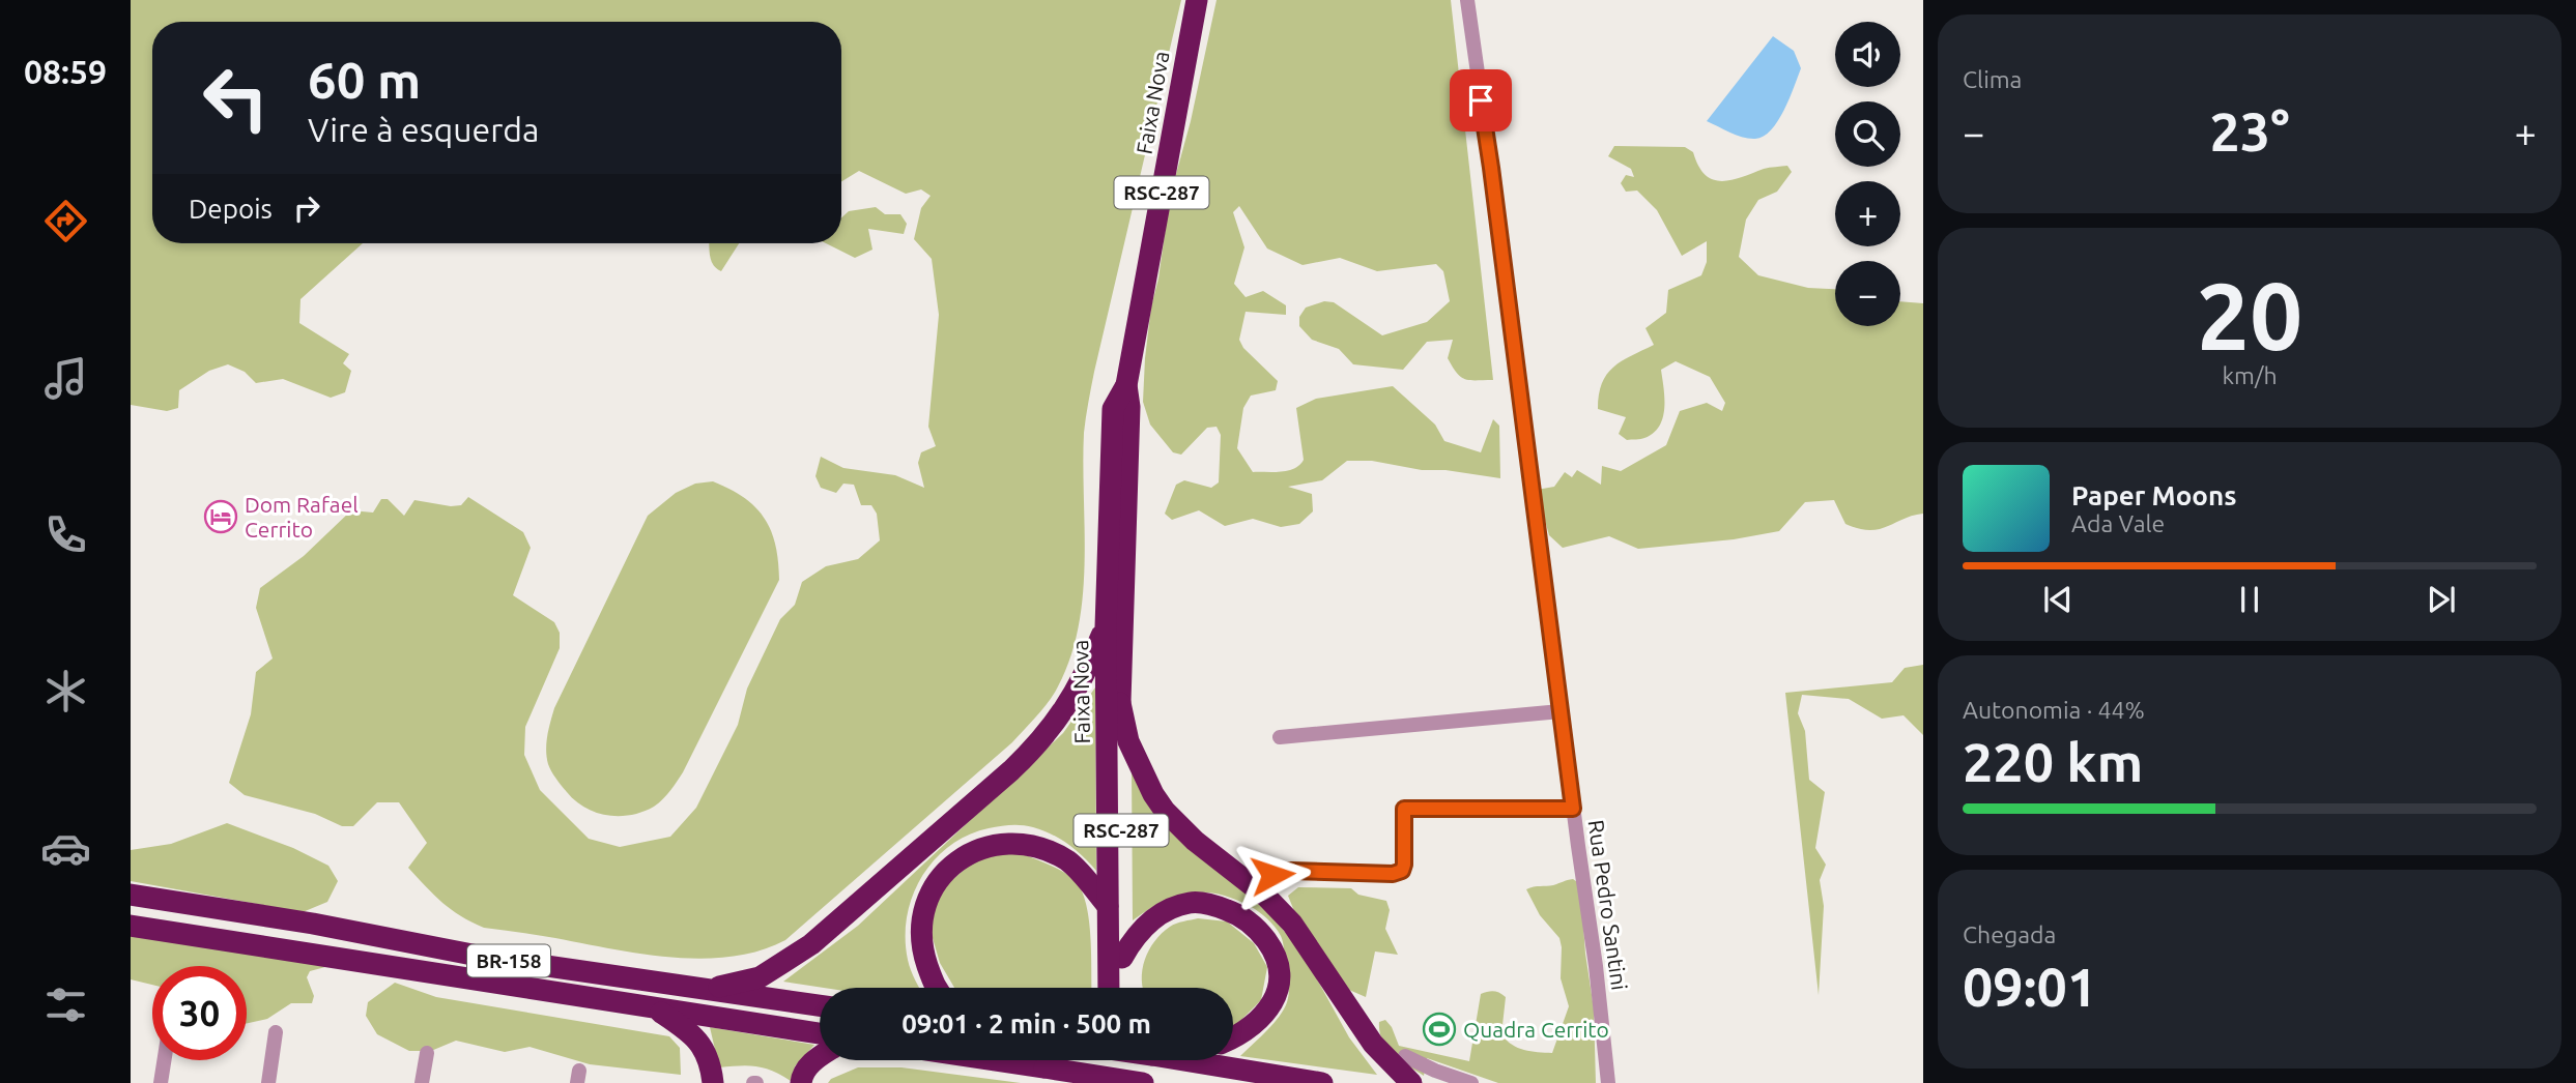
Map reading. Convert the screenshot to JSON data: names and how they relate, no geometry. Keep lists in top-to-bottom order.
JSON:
{
  "streets": {
    "highway": ["Faixa Nova", "RSC-287", "BR-158"],
    "street": ["Rua Pedro Santini"]
  },
  "places": {
    "hotel": ["Dom Rafael Cerrito"],
    "sports": ["Quadra Cerrito"]
  },
  "page": {
    "tabs": "08:59",
    "tile": [
      "Clima",
      ["20", "km/h"],
      ["Autonomia · 44%", "220 km"],
      ["Chegada", "09:01"]
    ],
    "map_buttons": ["+", "−"],
    "turn": ["60 m", "Vire à esquerda"],
    "heat": ["−", "23°", "+"],
    "then": "Depois",
    "song": ["Paper Moons", "Ada Vale"],
    "limit": "30",
    "trip": "09:01 · 2 min · 500 m"
  }
}
